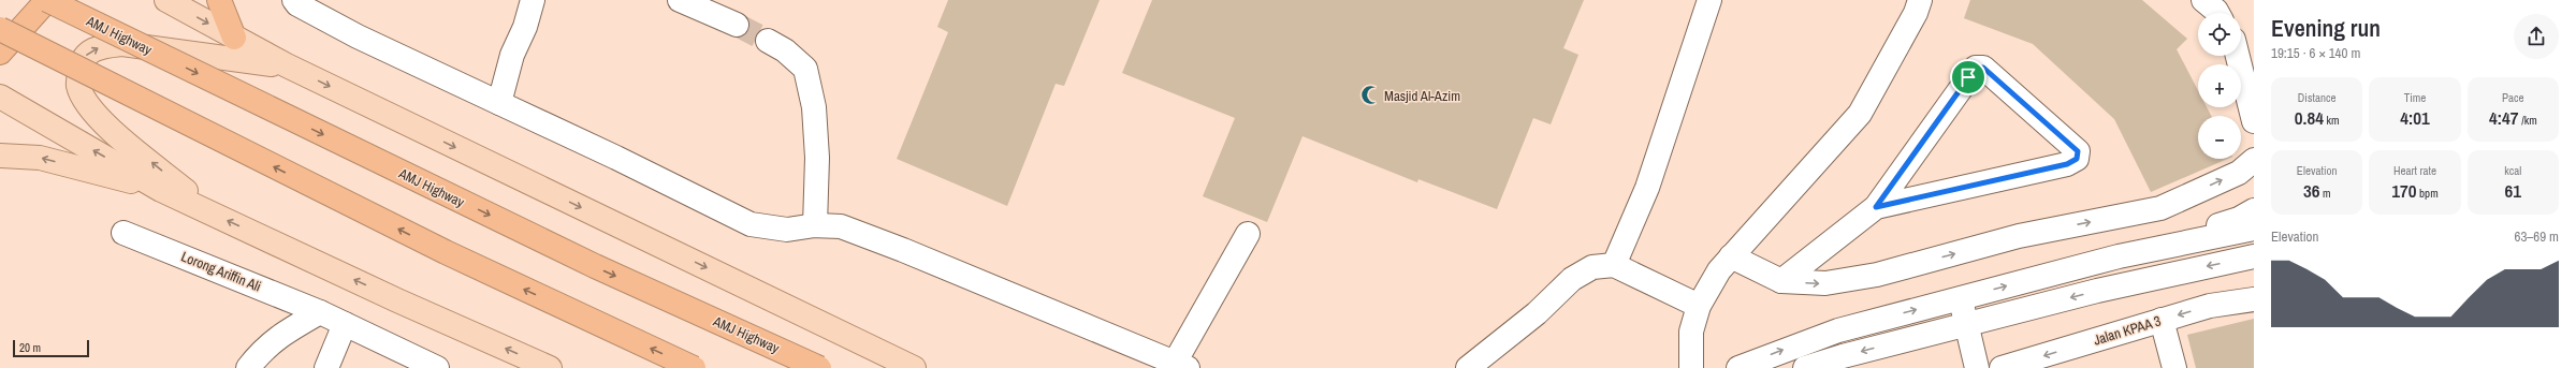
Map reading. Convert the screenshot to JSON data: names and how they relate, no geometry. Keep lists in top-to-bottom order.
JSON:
{
  "streets": {
    "highway": ["AMJ Highway"],
    "street": ["Lorong Ariffin Ali", "Jalan KPAA 3"]
  },
  "places": {
    "mosque": ["Masjid Al-Azim"]
  },
  "scale_bar": "20 m",
  "page": {
    "heading": ["Evening run", "19:15 · 6 × 140 m"],
    "map_buttons": ["+", "−"],
    "stats": [
      ["Distance", "0.84 km"],
      ["Time", "4:01"],
      ["Pace", "4:47 /km"],
      ["Elevation", "36 m"],
      ["Heart rate", "170 bpm"],
      ["kcal", "61"]
    ],
    "chart": ["Elevation", "63–69 m"],
    "scale": "20 m"
  }
}
